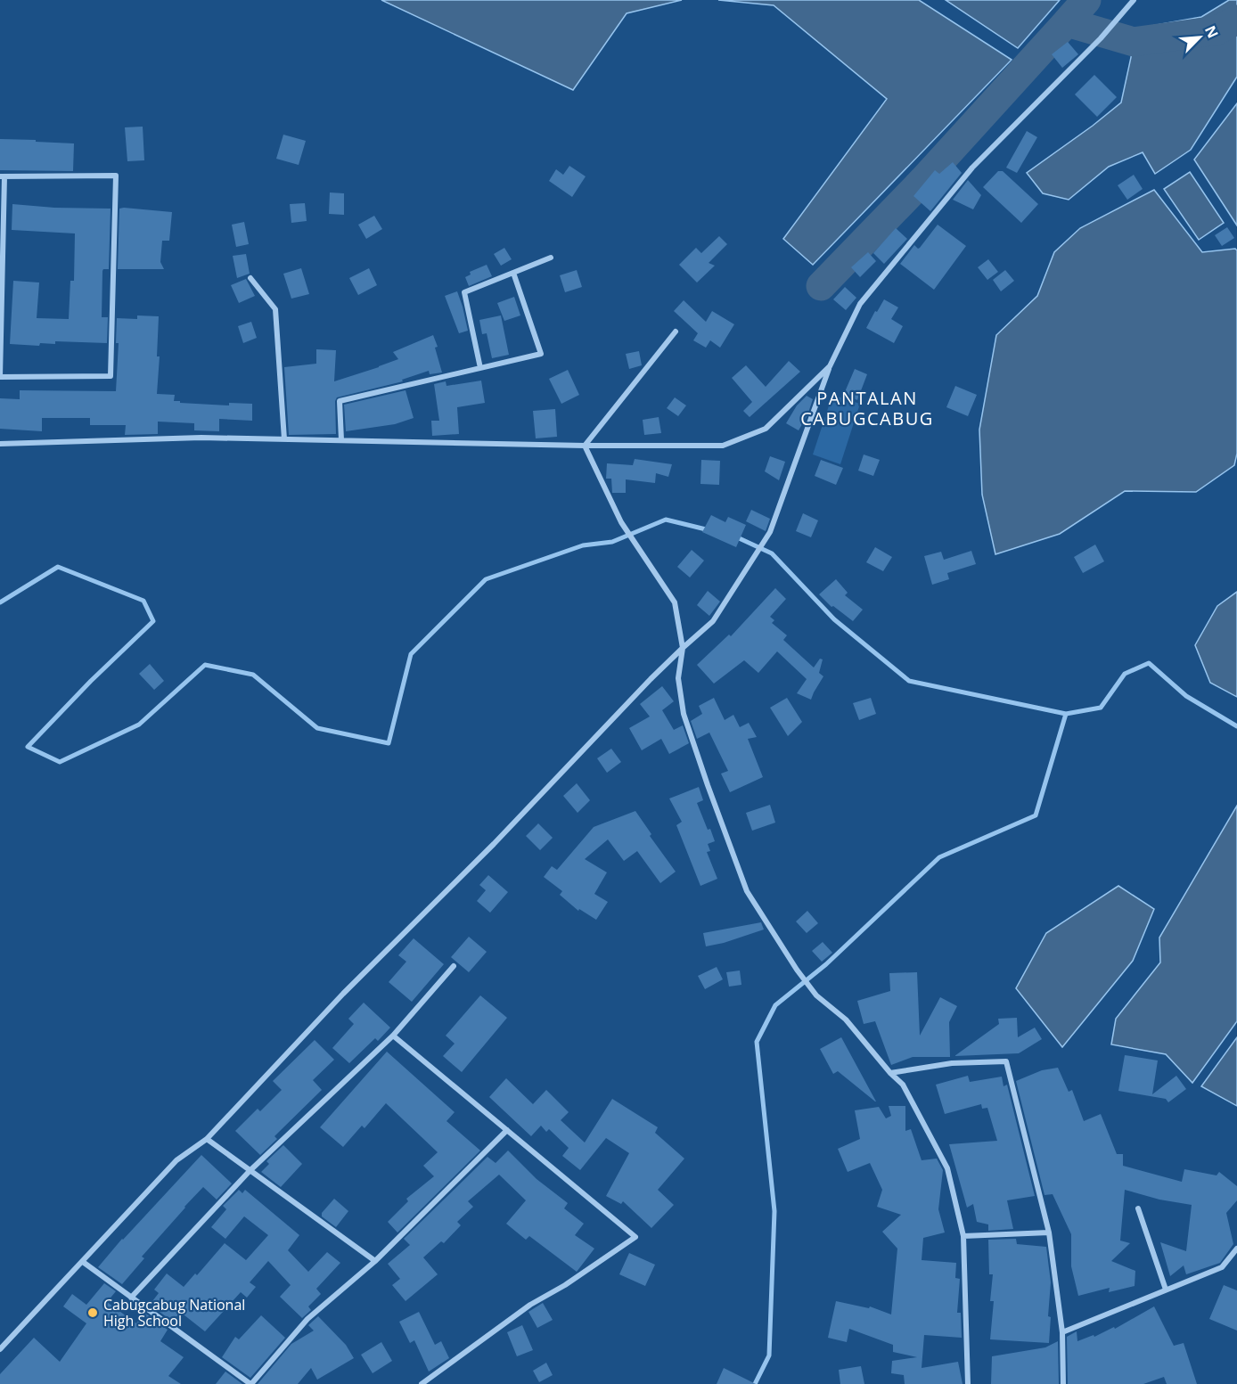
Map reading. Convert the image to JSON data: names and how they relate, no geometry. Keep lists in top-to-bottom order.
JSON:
{
  "districts": ["PANTALAN CABUGCABUG"],
  "places": ["Cabugcabug National High School"],
  "north": "top right"
}
